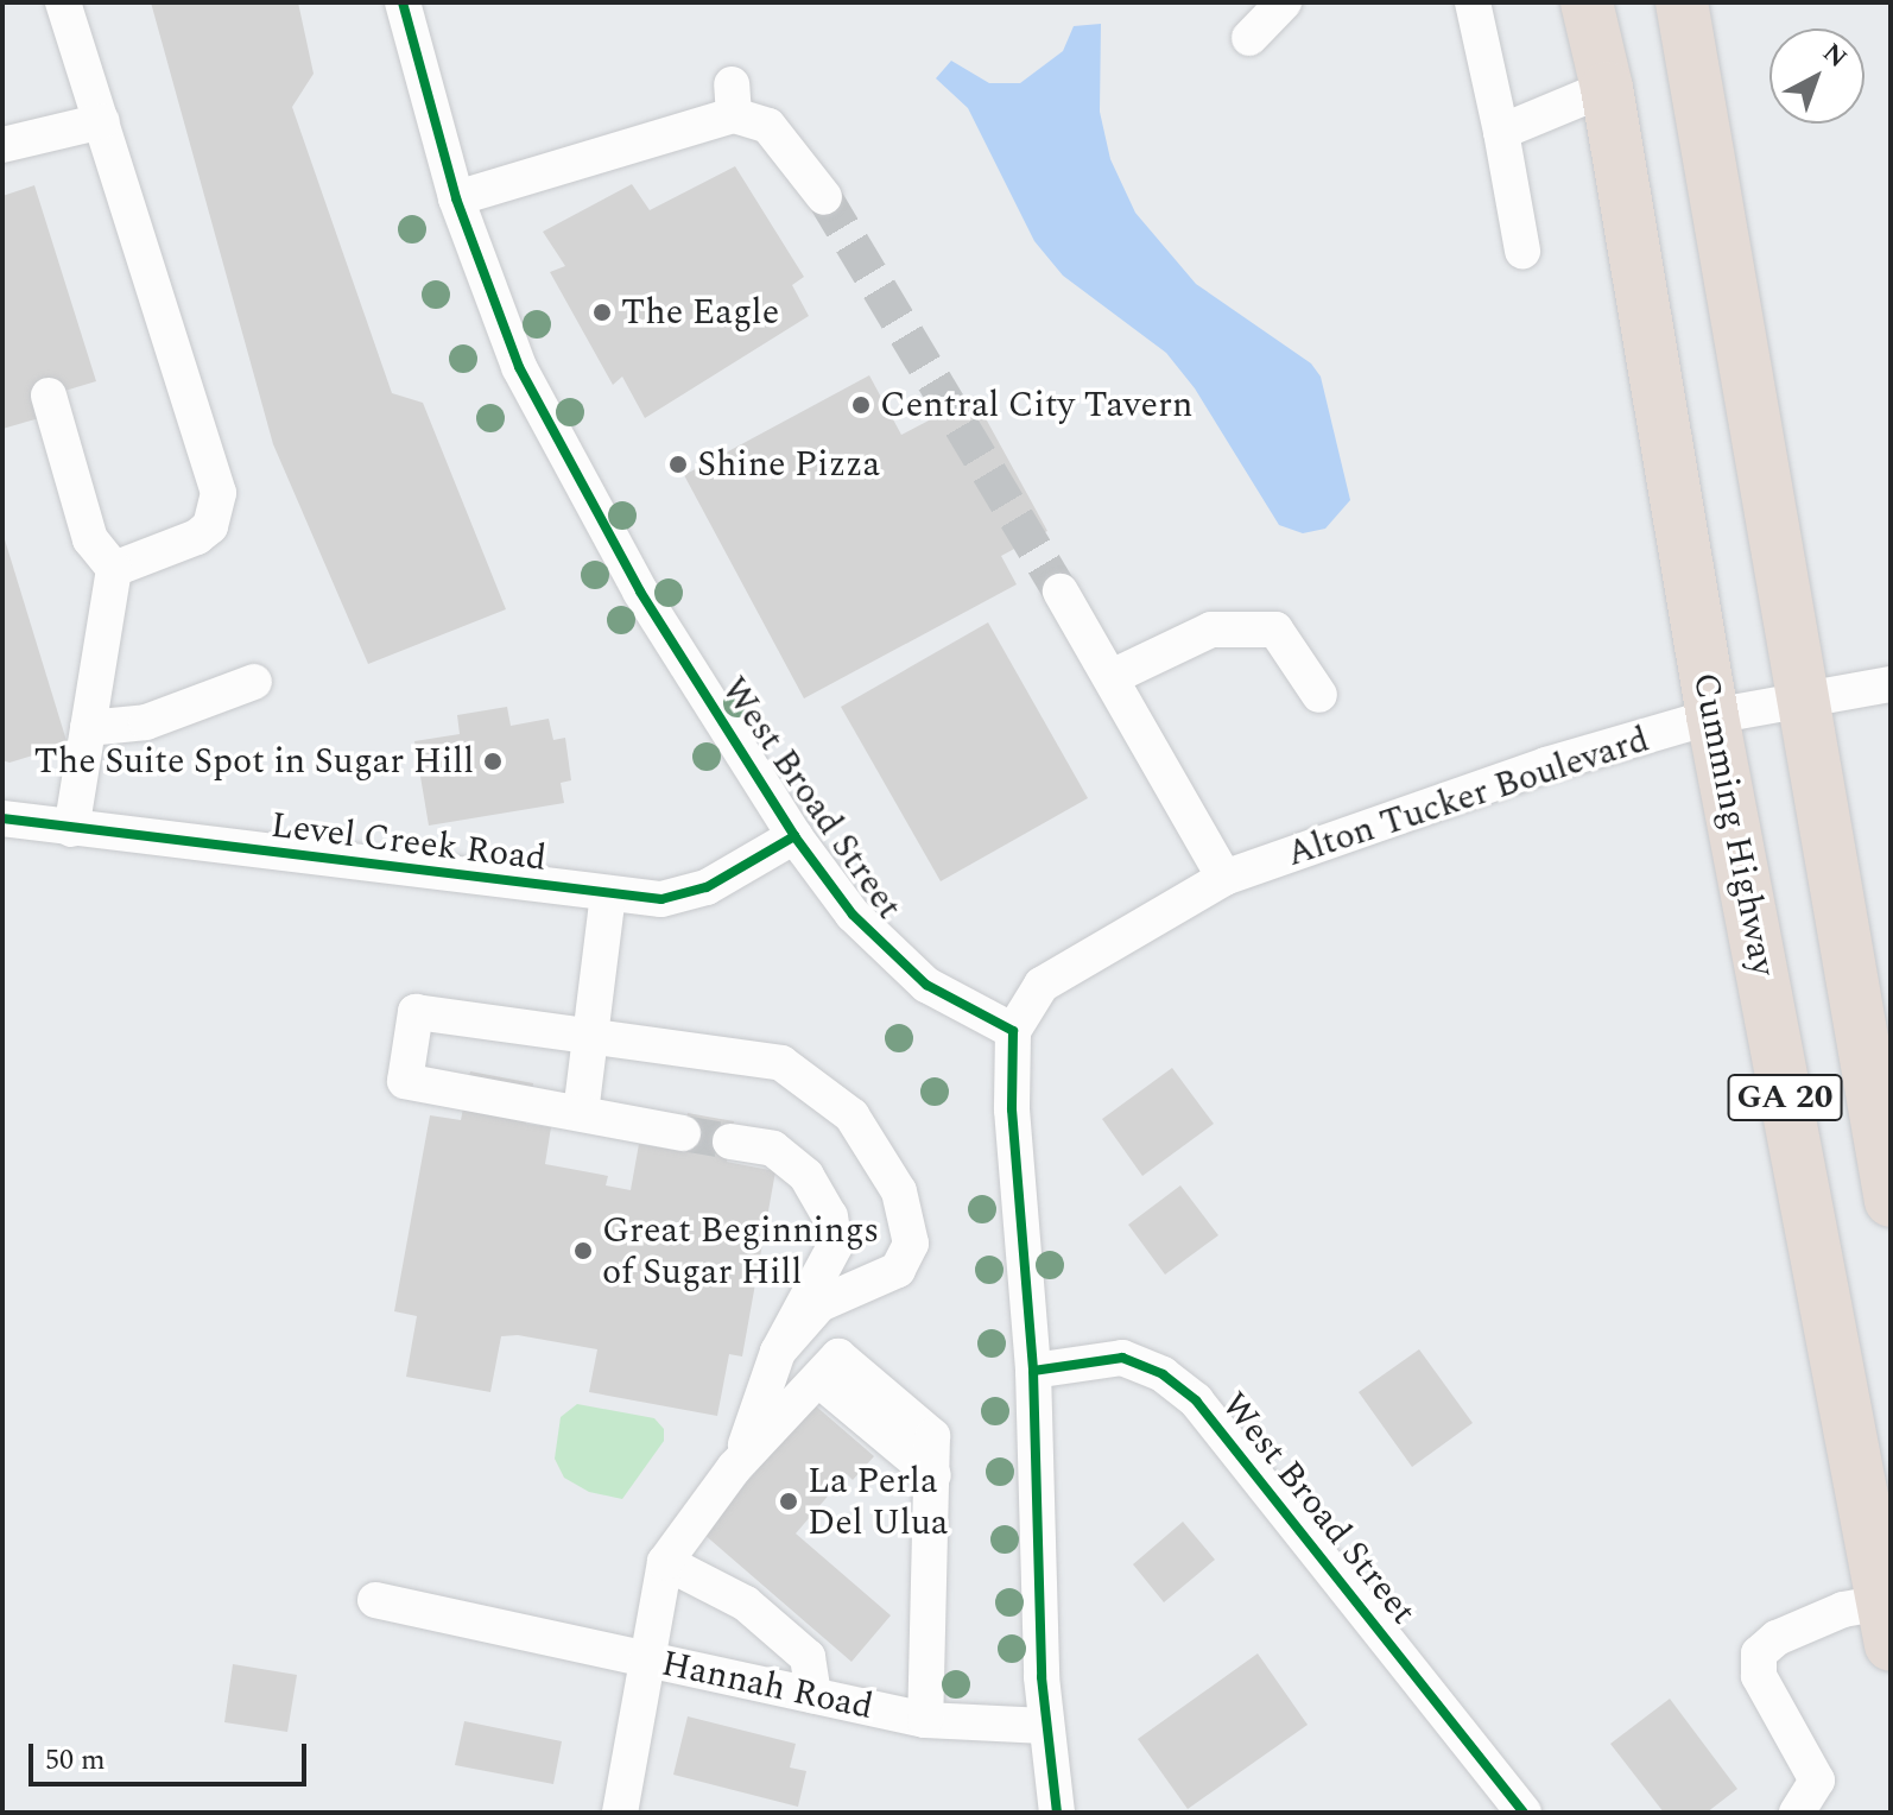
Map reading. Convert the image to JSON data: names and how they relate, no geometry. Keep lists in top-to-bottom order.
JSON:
{
  "streets": {
    "highway": ["Cumming Highway", "GA 20"],
    "street": [
      "Alton Tucker Boulevard",
      "West Broad Street",
      "Level Creek Road",
      "Hannah Road"
    ]
  },
  "crossings": [
    ["Alton Tucker Boulevard", "West Broad Street"],
    ["Alton Tucker Boulevard", "Cumming Highway"],
    ["Alton Tucker Boulevard", "GA 20"],
    ["West Broad Street", "Level Creek Road"]
  ],
  "places": [
    "The Eagle",
    "Central City Tavern",
    "Shine Pizza",
    "The Suite Spot in Sugar Hill",
    "Great Beginnings of Sugar Hill",
    "La Perla Del Ulua"
  ],
  "scale_bar": "50 m",
  "north": "top right"
}
